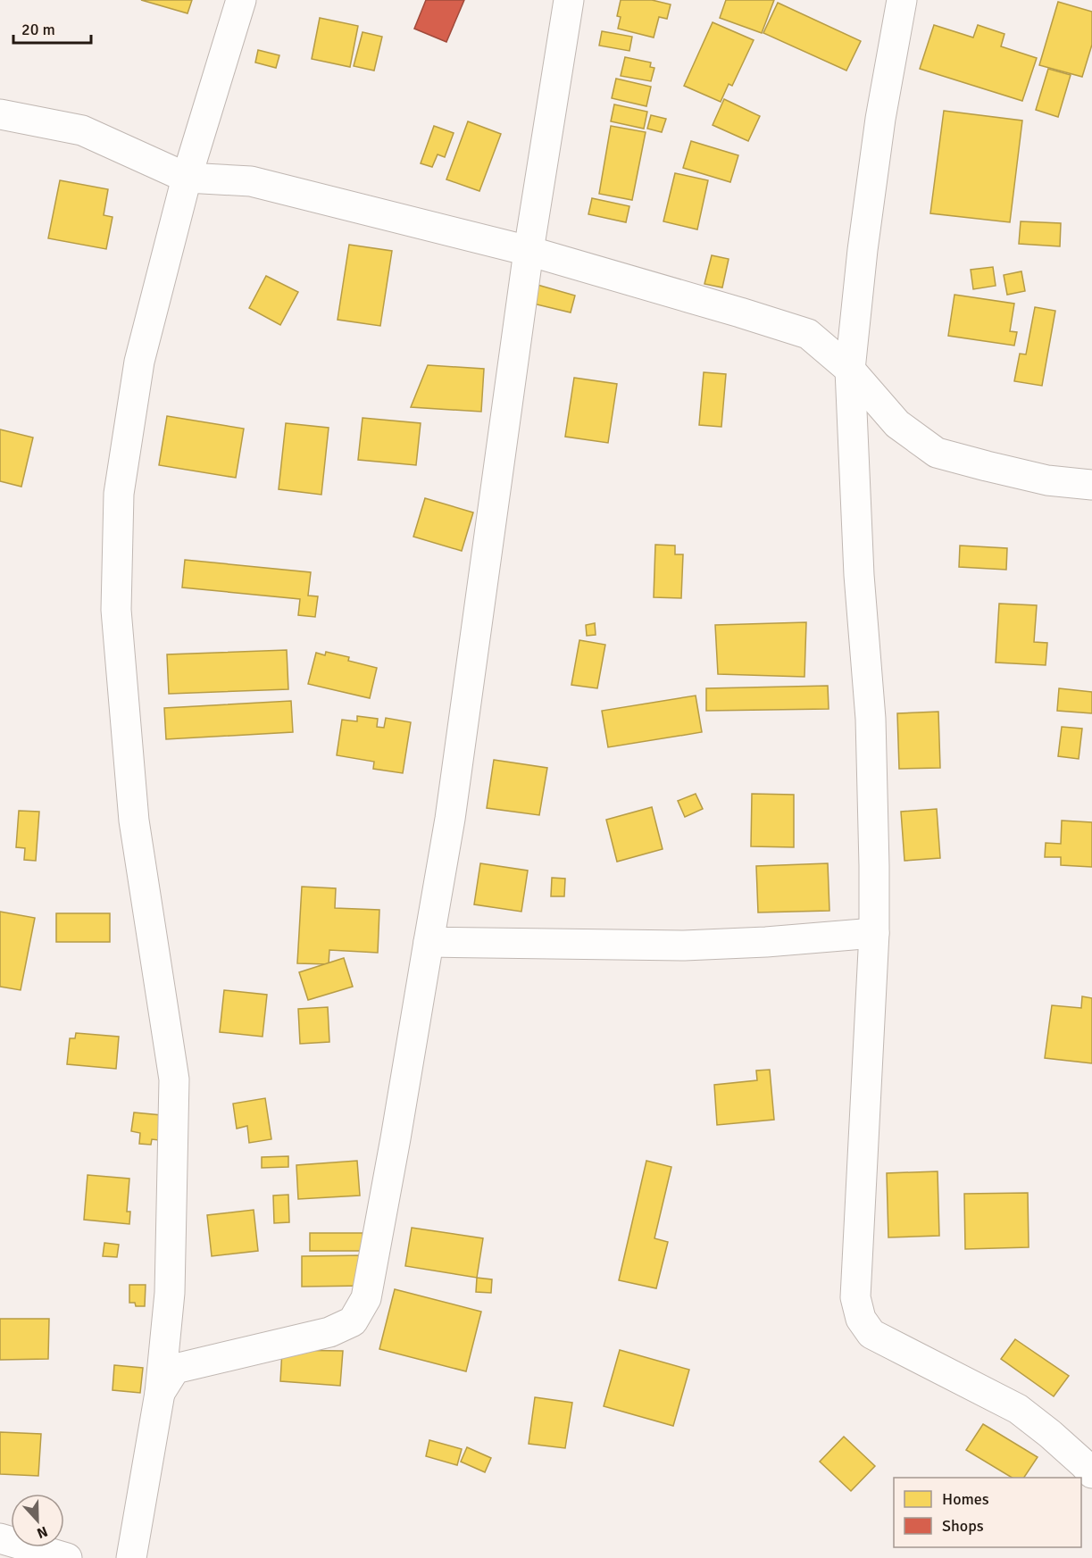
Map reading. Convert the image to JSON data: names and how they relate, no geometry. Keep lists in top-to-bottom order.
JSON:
{
  "legend": ["Homes", "Shops"],
  "scale_bar": "20 m",
  "north": "bottom"
}
